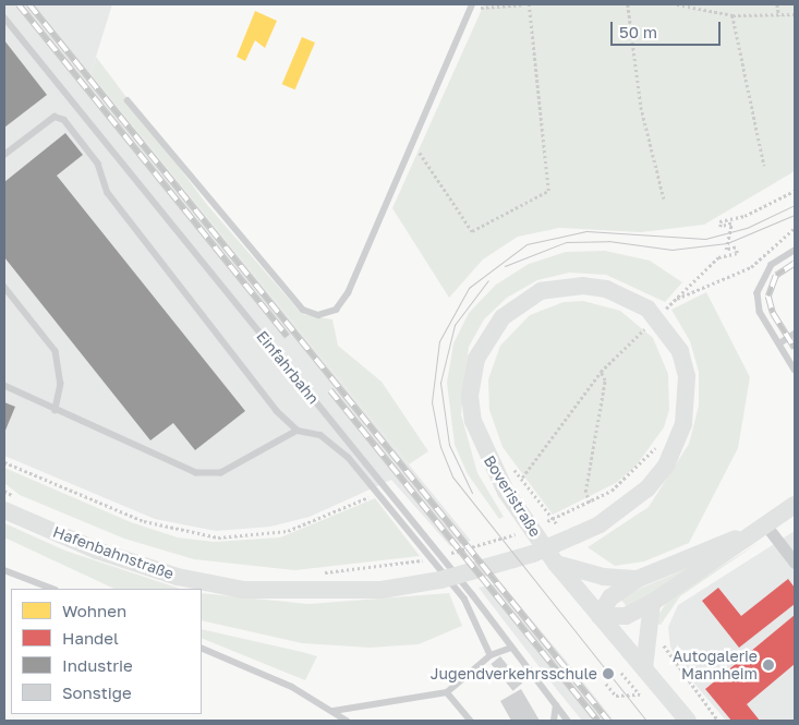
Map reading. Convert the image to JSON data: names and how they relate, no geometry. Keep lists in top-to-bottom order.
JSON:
{
  "streets": {
    "main road": ["Boveristraße", "Hafenbahnstraße"],
    "lane": ["Einfahrbahn"]
  },
  "places": ["Autogalerie Mannheim", "Jugendverkehrsschule"],
  "legend": [
    "Wohnen",
    "Handel",
    "Industrie",
    "Sonstige"
  ],
  "scale_bar": "50 m"
}
